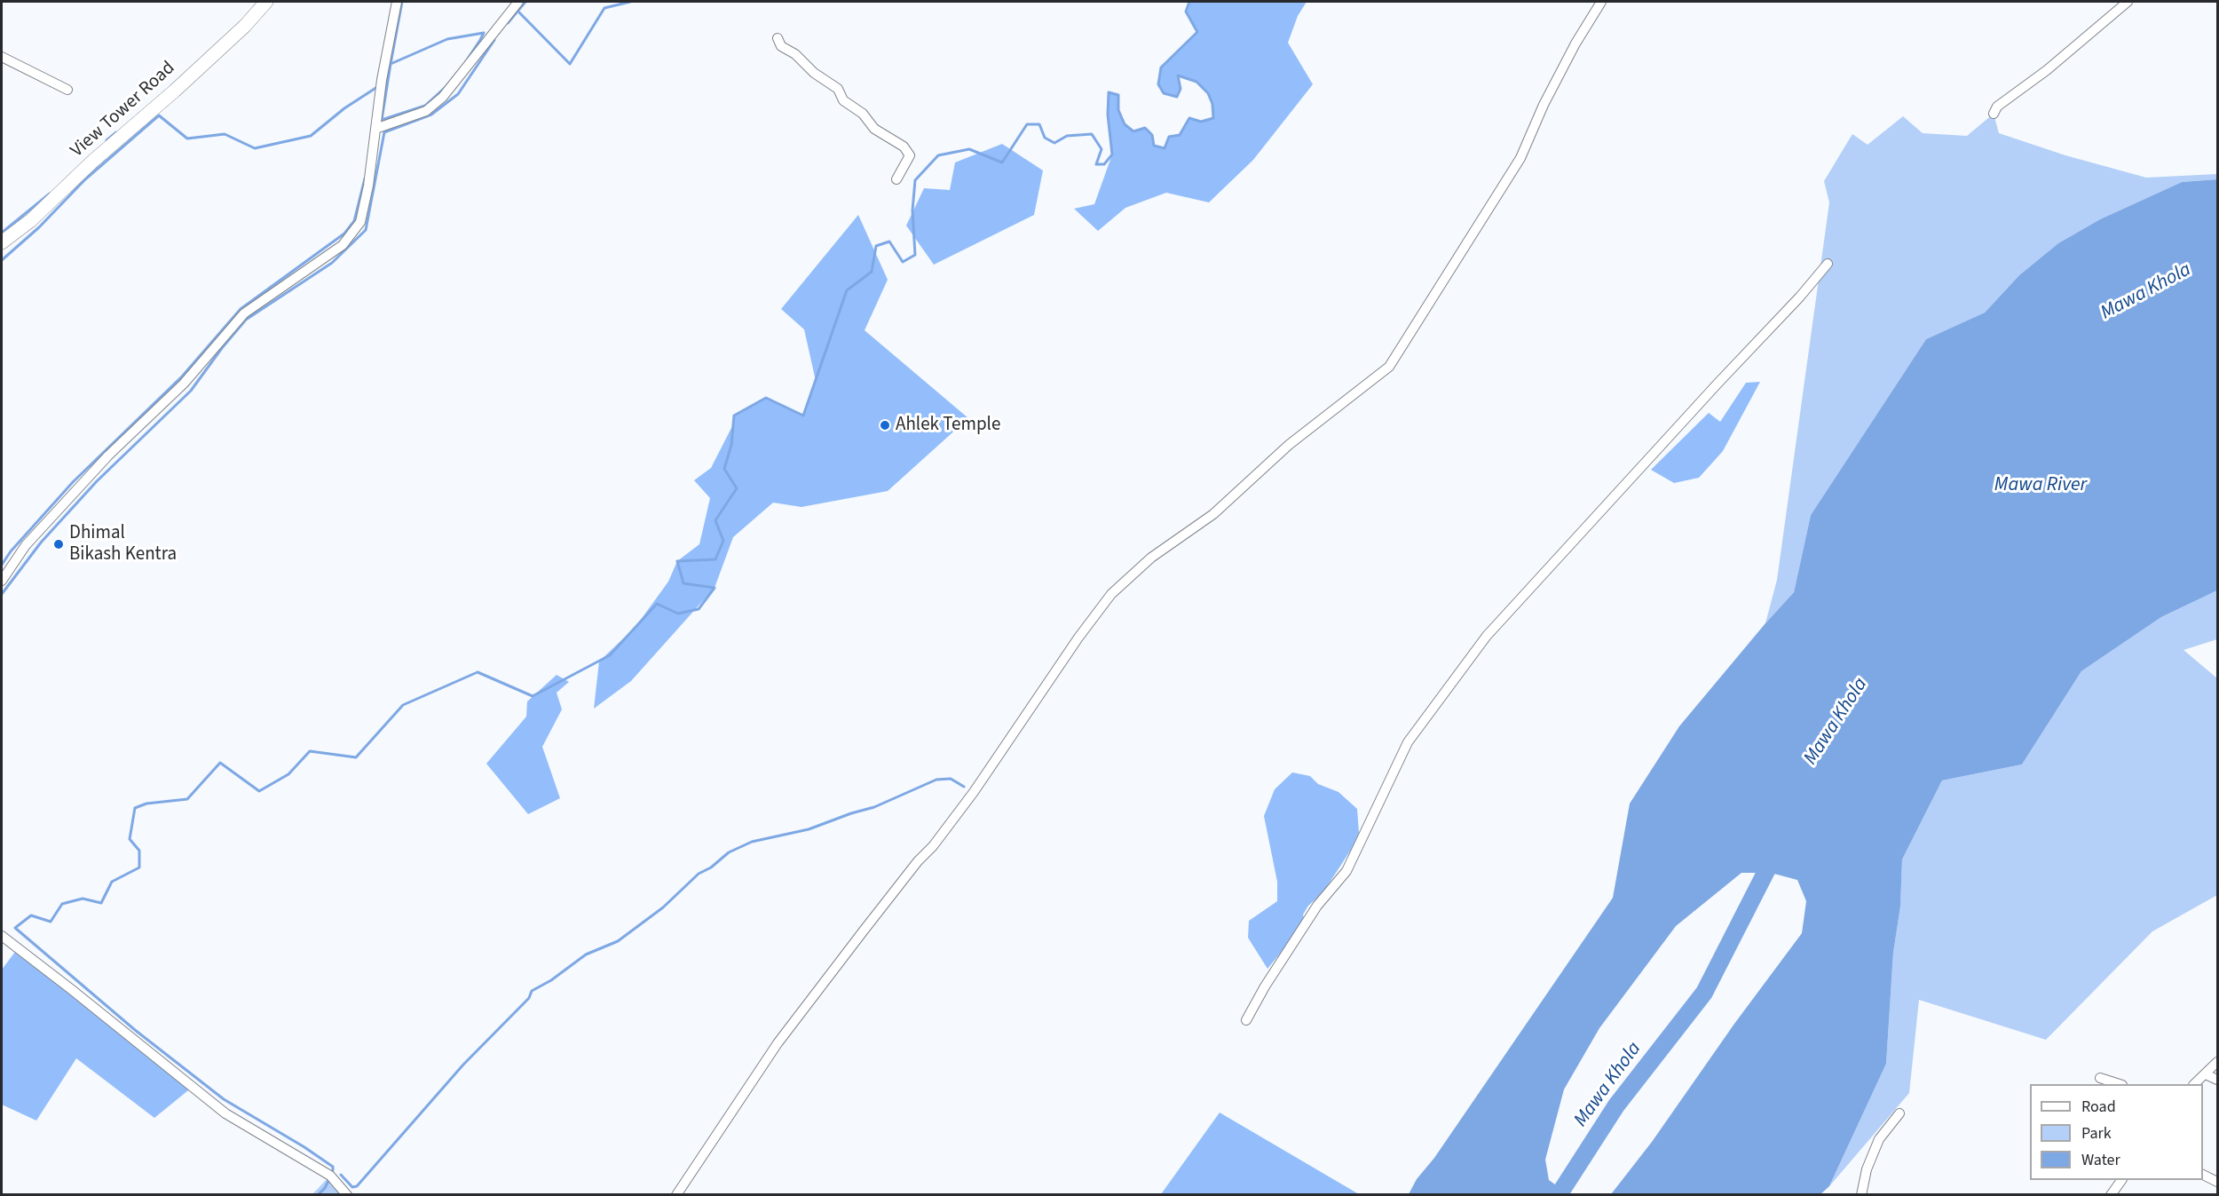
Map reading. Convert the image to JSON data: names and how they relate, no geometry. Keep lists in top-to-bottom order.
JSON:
{
  "streets": {
    "street": ["View Tower Road"]
  },
  "water": ["Mawa Khola", "Mawa River"],
  "places": ["Ahlek Temple", "Dhimal Bikash Kentra"],
  "legend": ["Road", "Park", "Water"]
}
